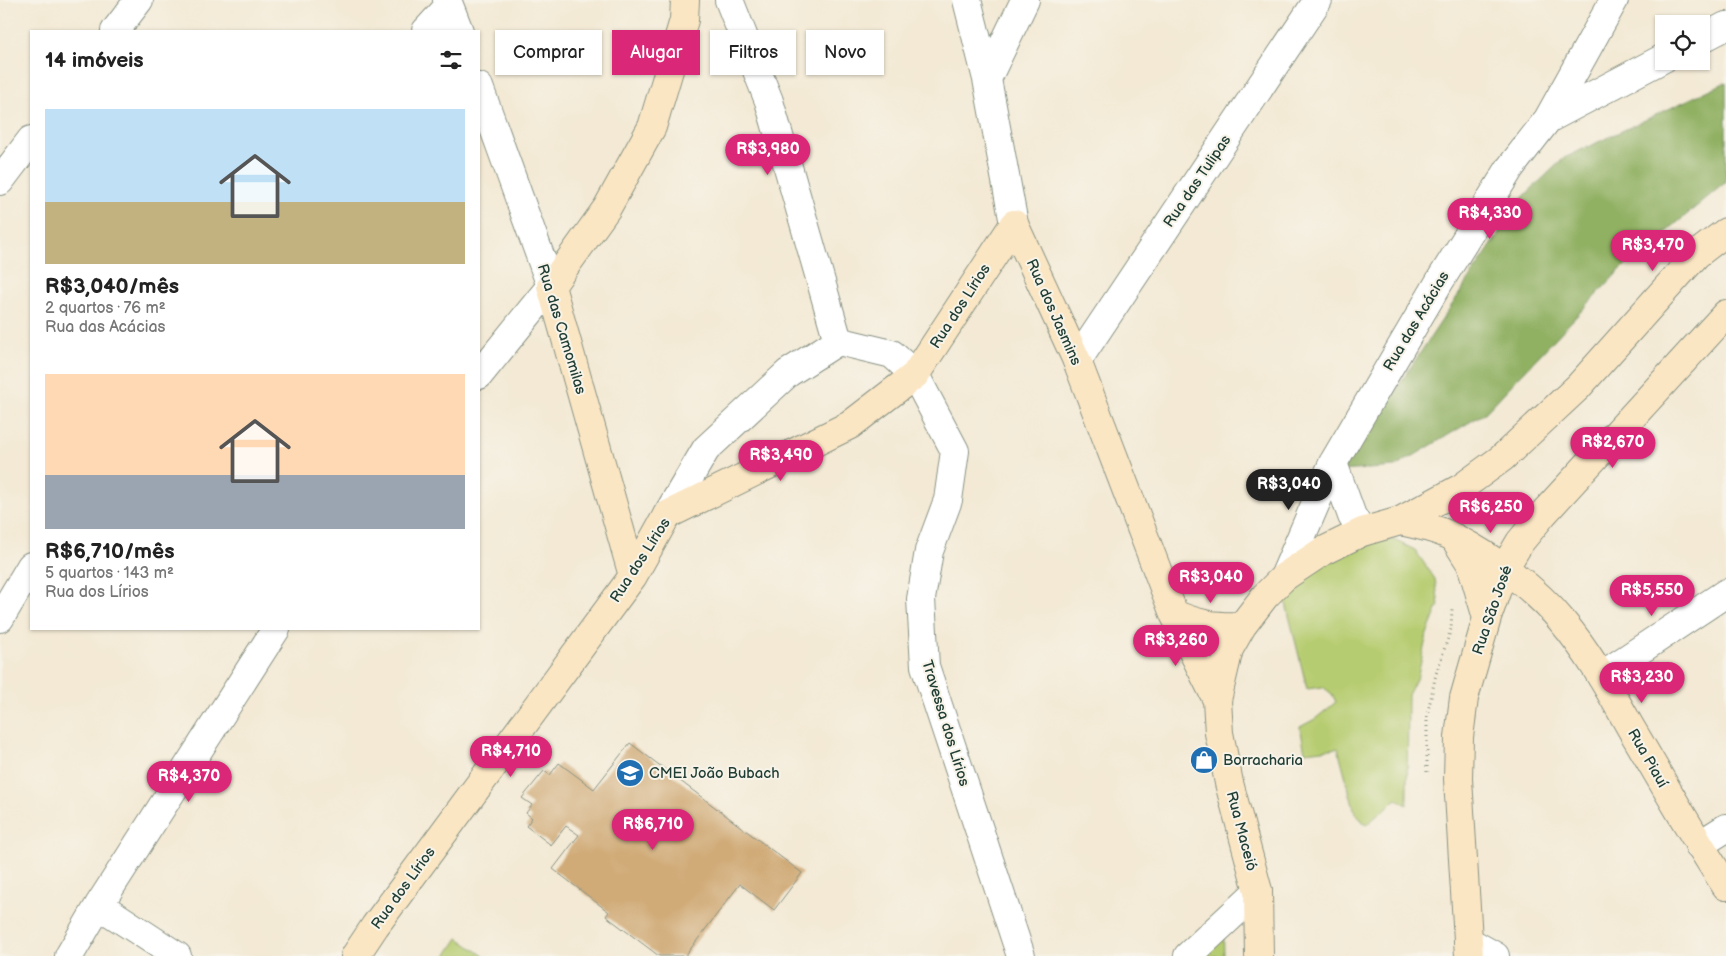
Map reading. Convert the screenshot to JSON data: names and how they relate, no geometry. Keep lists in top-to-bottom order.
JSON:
{
  "streets": {
    "street": [
      "Rua das Tulipas",
      "Rua dos Lírios",
      "Rua dos Jasmins",
      "Rua das Acácias",
      "Rua das Camomilas",
      "Rua São José",
      "Travessa dos Lírios",
      "Rua Piauí",
      "Rua Maceió"
    ]
  },
  "crossings": [
    ["Rua das Tulipas", "Rua dos Jasmins"],
    ["Rua dos Lírios", "Rua dos Jasmins"],
    ["Rua dos Lírios", "Rua das Camomilas"],
    ["Rua dos Lírios", "Travessa dos Lírios"],
    ["Rua dos Jasmins", "Rua Maceió"],
    ["Rua das Acácias", "Rua Maceió"],
    ["Rua São José", "Rua Piauí"]
  ],
  "places": {
    "shop": ["Borracharia"],
    "school or university": ["CMEI João Bubach"]
  },
  "page": {
    "chip": [
      "Comprar",
      "Alugar",
      "Filtros",
      "Novo"
    ],
    "heading": "14 imóveis",
    "list": [
      {
        "name": "R$3,040/mês",
        "note": "2 quartos · 76 m² · Rua das Acácias"
      },
      {
        "name": "R$6,710/mês",
        "note": "5 quartos · 143 m² · Rua dos Lírios"
      }
    ],
    "price": [
      "R$3,980",
      "R$4,330",
      "R$3,470",
      "R$2,670",
      "R$3,490",
      "R$3,040",
      "R$6,250",
      "R$3,040",
      "R$5,550",
      "R$3,260",
      "R$3,230",
      "R$4,710",
      "R$4,370",
      "R$6,710"
    ]
  }
}
